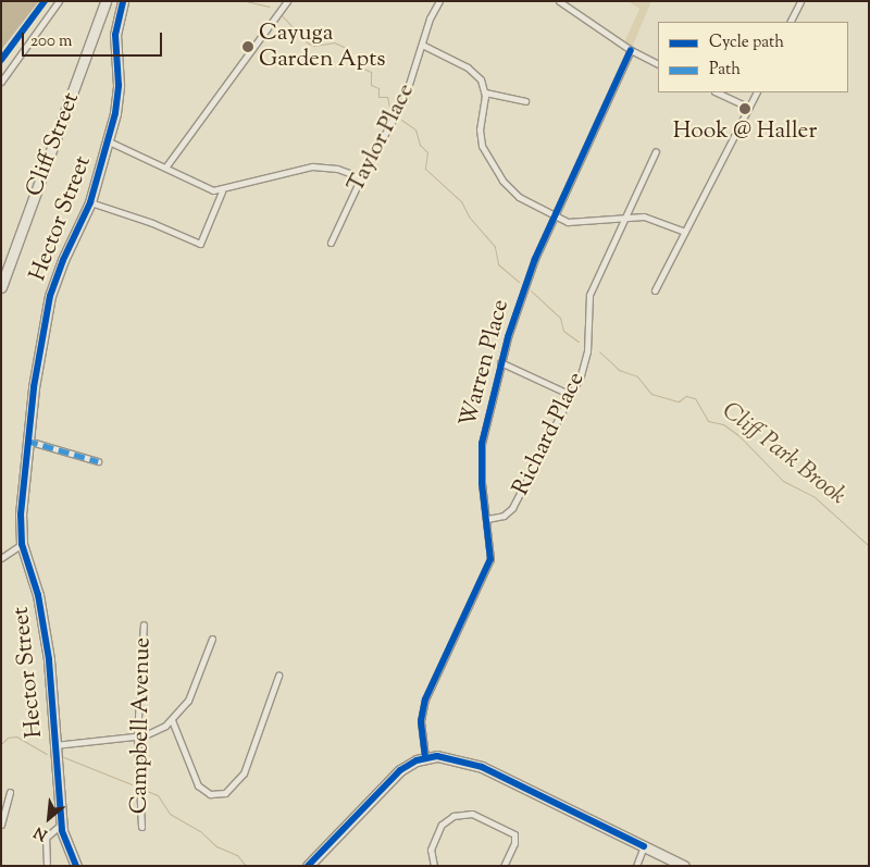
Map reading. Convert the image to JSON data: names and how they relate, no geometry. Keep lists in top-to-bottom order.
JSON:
{
  "streets": {
    "main road": ["Cliff Street", "Hector Street"],
    "street": [
      "Taylor Place",
      "Warren Place",
      "Richard Place",
      "Campbell Avenue"
    ]
  },
  "crossings": [
    ["Warren Place", "Richard Place"]
  ],
  "water": ["Cliff Park Brook"],
  "places": ["Cayuga Garden Apts", "Hook @ Haller"],
  "legend": ["Cycle path", "Path"],
  "scale_bar": "200 m",
  "north": "bottom left"
}
